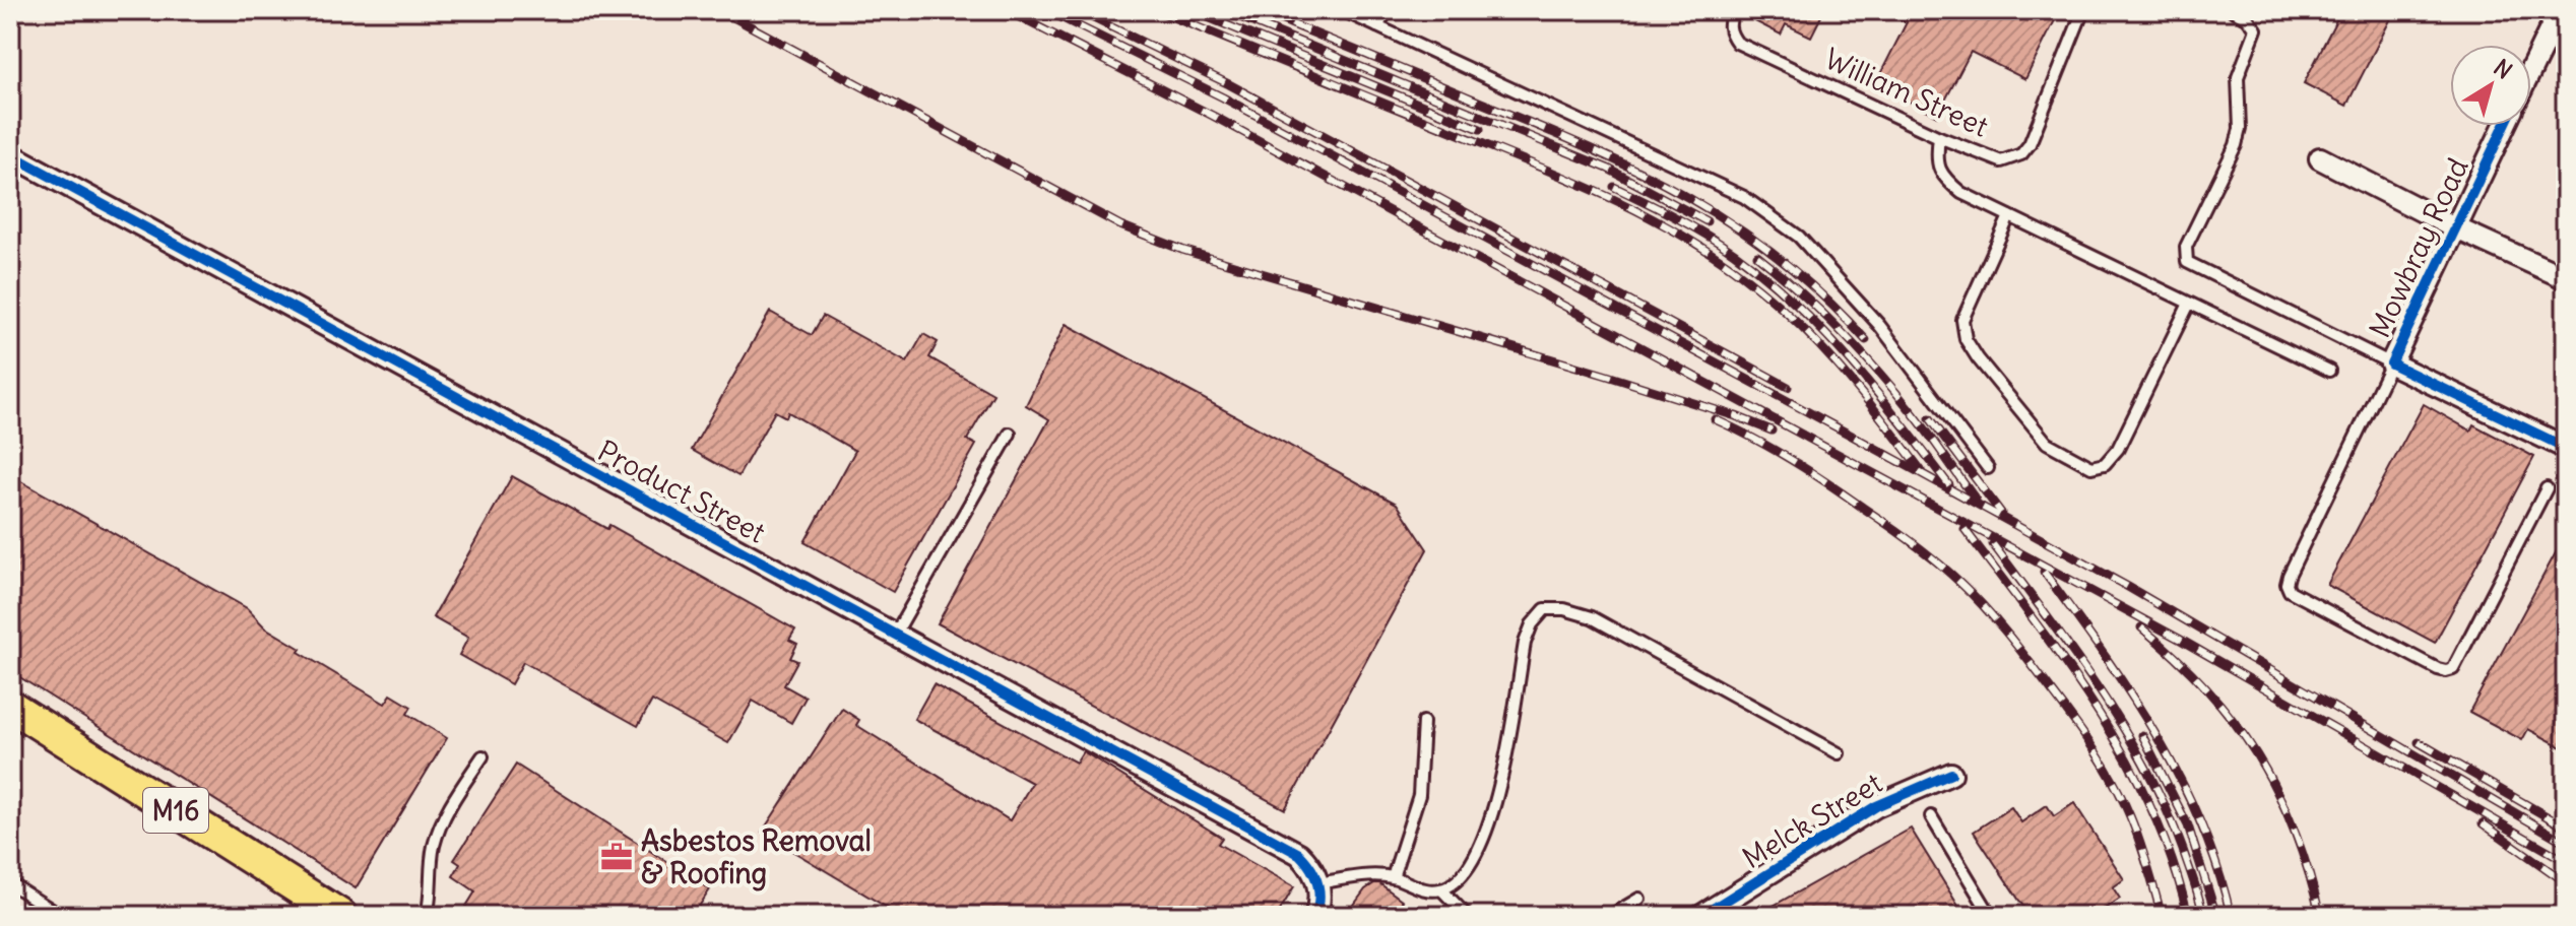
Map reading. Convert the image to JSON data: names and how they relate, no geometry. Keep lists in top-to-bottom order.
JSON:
{
  "streets": {
    "main road": ["M16"],
    "street": ["Mowbray Road", "Product Street", "Melck Street"],
    "lane": ["William Street"]
  },
  "places": {
    "office": ["Asbestos Removal & Roofing"]
  },
  "north": "top right"
}
